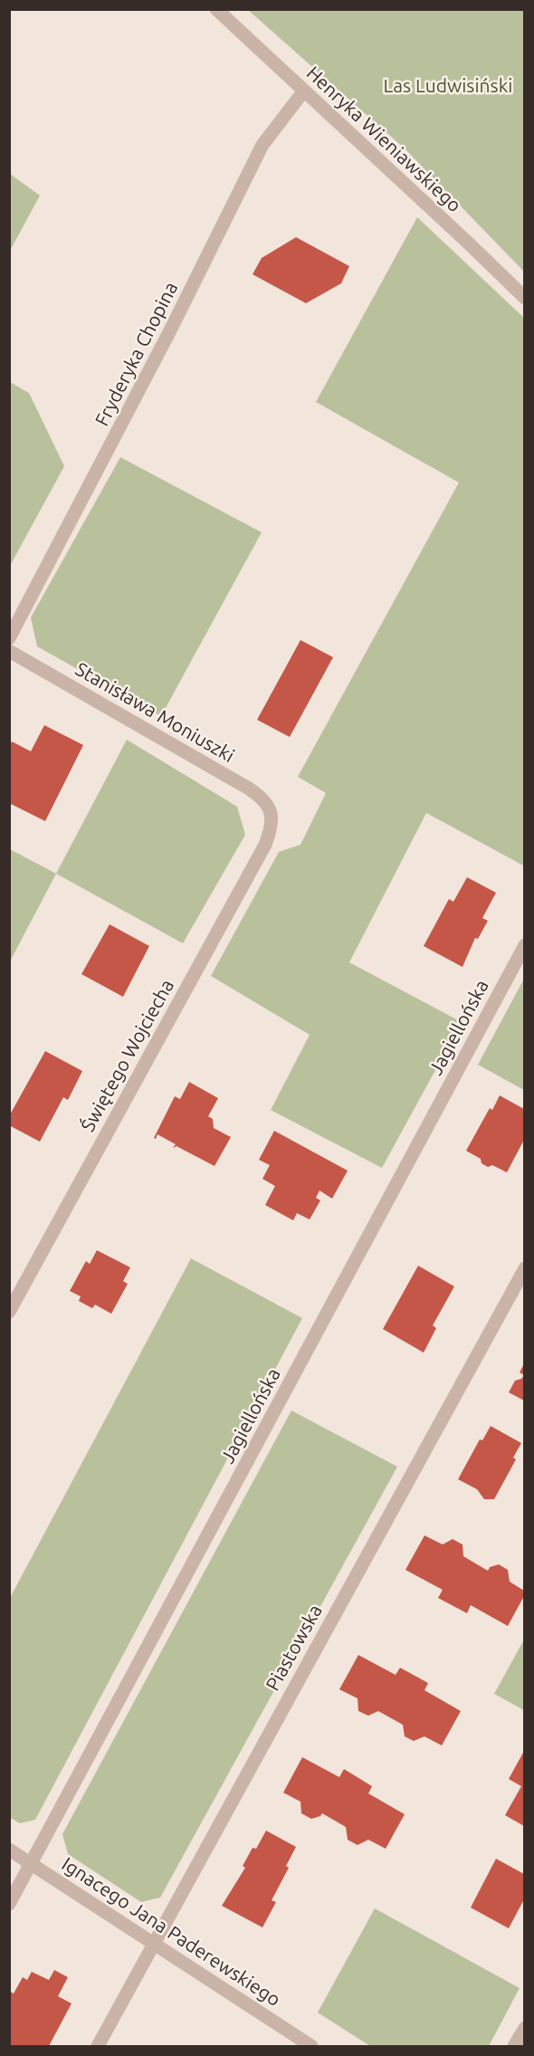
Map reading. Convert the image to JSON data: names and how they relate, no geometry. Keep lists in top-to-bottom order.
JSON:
{
  "streets": {
    "street": [
      "Henryka Wieniawskiego",
      "Fryderyka Chopina",
      "Stanisława Moniuszki",
      "Jagiellońska",
      "Świętego Wojciecha",
      "Piastowska",
      "Ignacego Jana Paderewskiego"
    ]
  },
  "crossings": [
    ["Henryka Wieniawskiego", "Fryderyka Chopina"],
    ["Stanisława Moniuszki", "Świętego Wojciecha"],
    ["Jagiellońska", "Ignacego Jana Paderewskiego"],
    ["Piastowska", "Ignacego Jana Paderewskiego"]
  ],
  "parks": ["Las Ludwisiński"]
}
